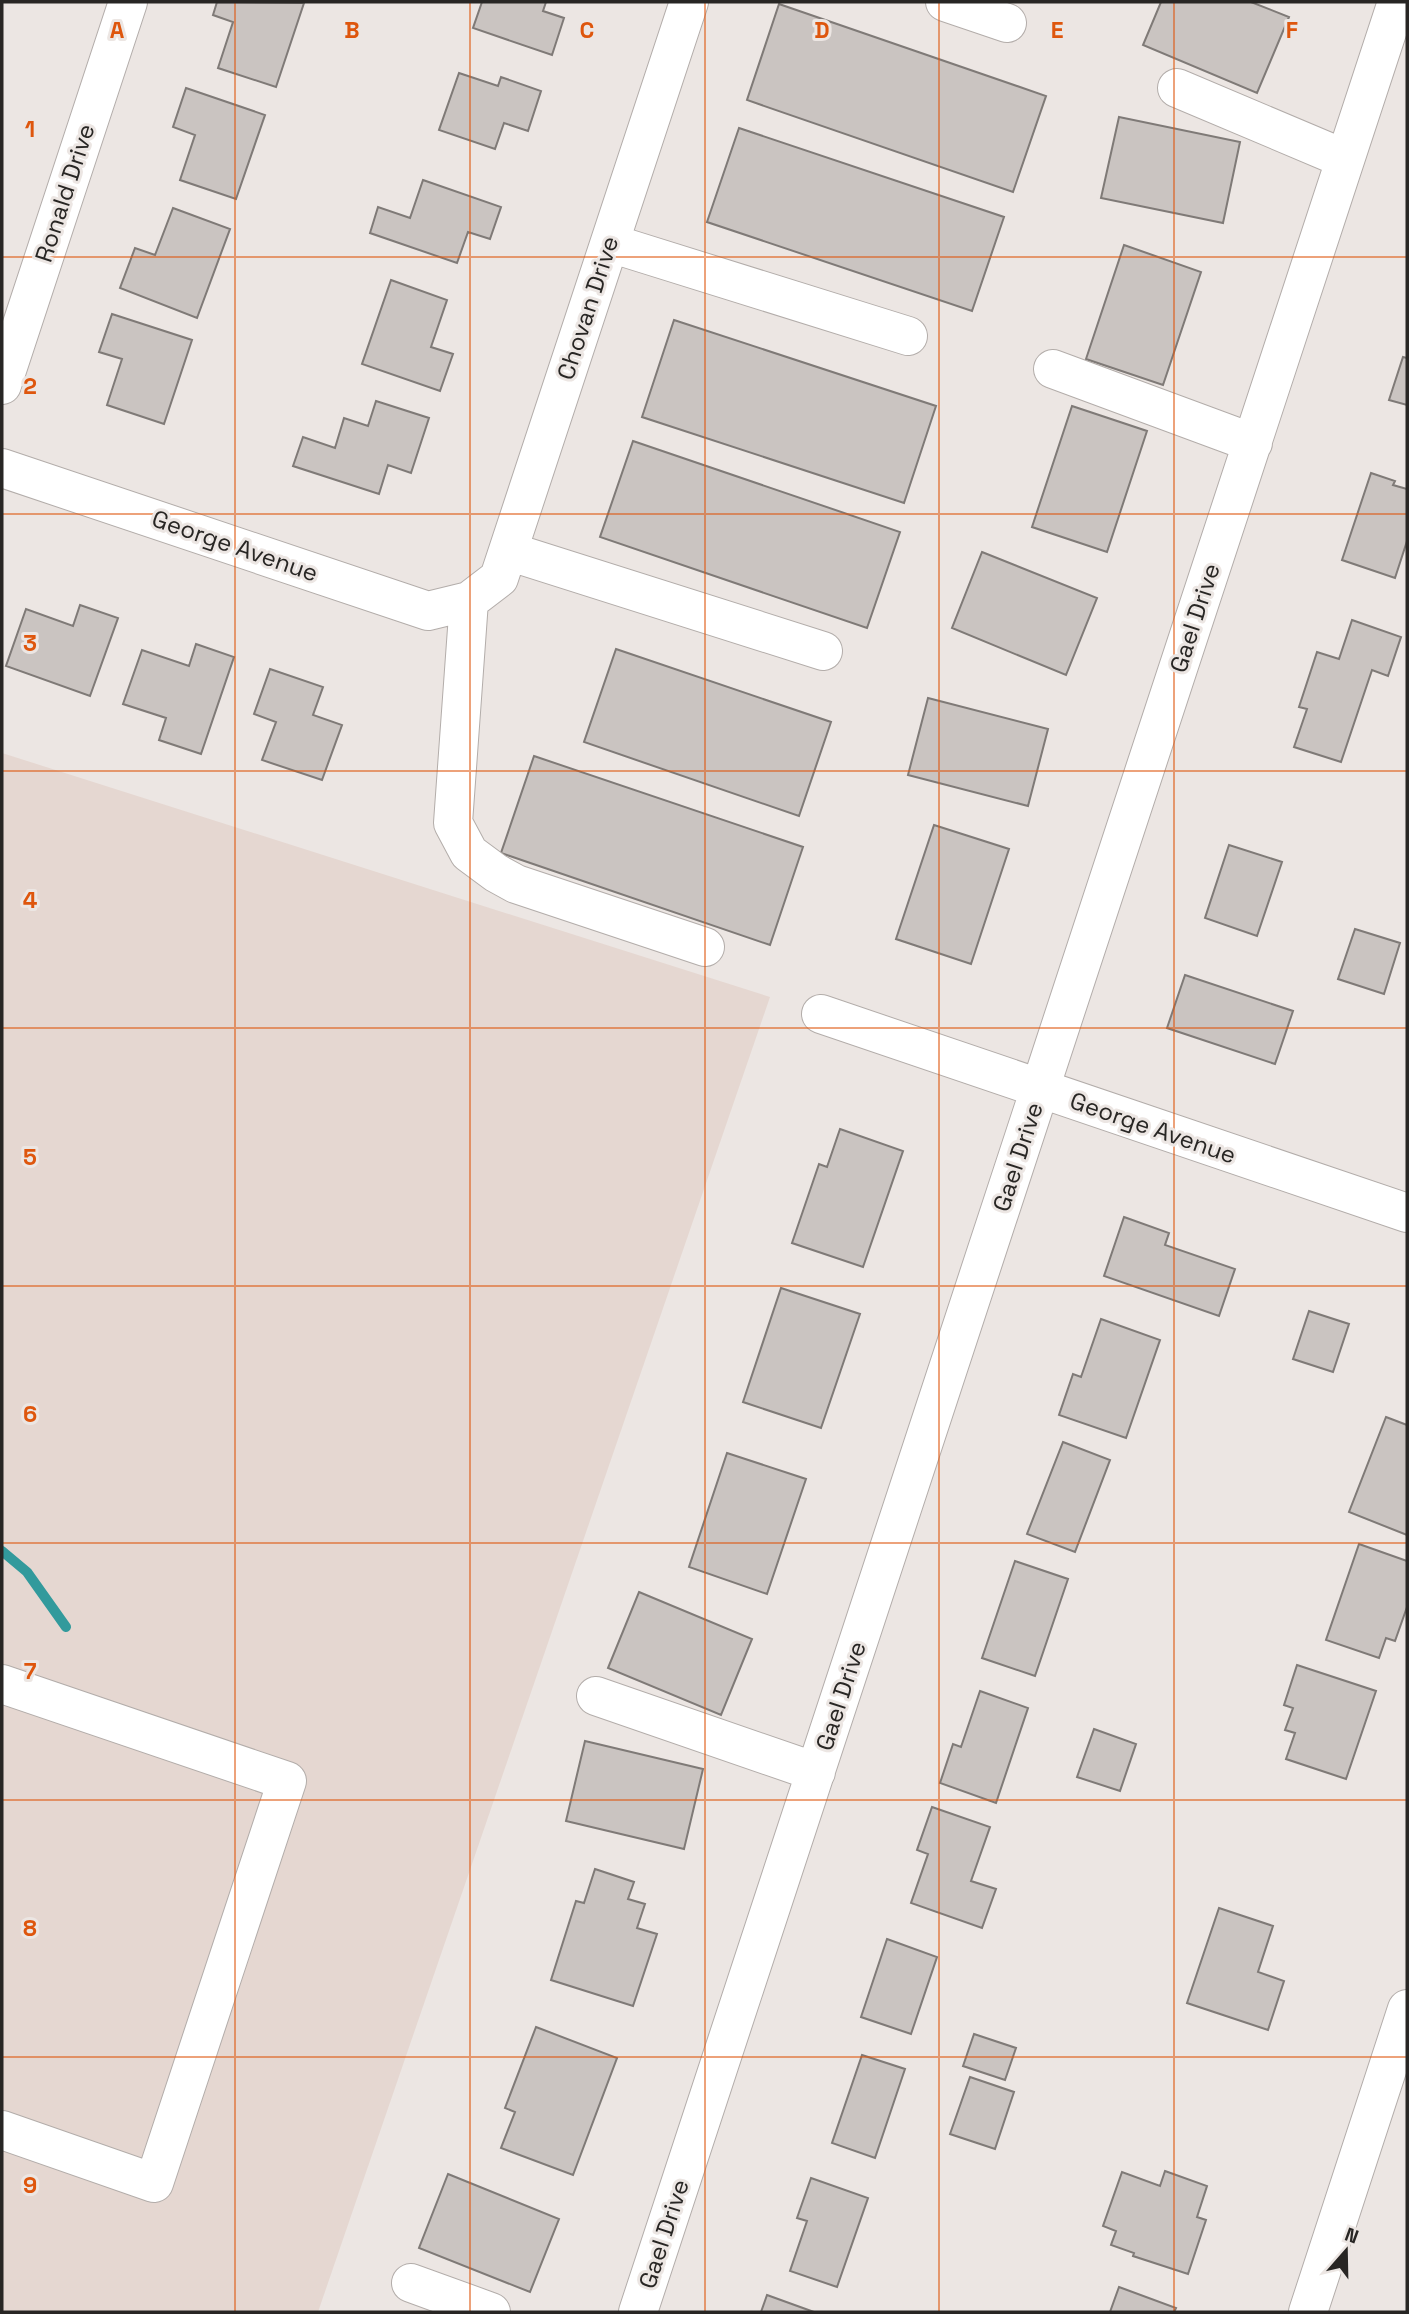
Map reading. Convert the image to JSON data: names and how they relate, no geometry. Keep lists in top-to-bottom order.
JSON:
{
  "streets": {
    "street": [
      "Ronald Drive",
      "Chovan Drive",
      "George Avenue",
      "Gael Drive"
    ]
  },
  "crossings": [
    ["Chovan Drive", "George Avenue"],
    ["George Avenue", "Gael Drive"]
  ],
  "north": "top",
  "grid": {
    "columns": [
      "A",
      "B",
      "C",
      "D",
      "E",
      "F"
    ],
    "rows": [
      "1",
      "2",
      "3",
      "4",
      "5",
      "6",
      "7",
      "8",
      "9"
    ]
  }
}
